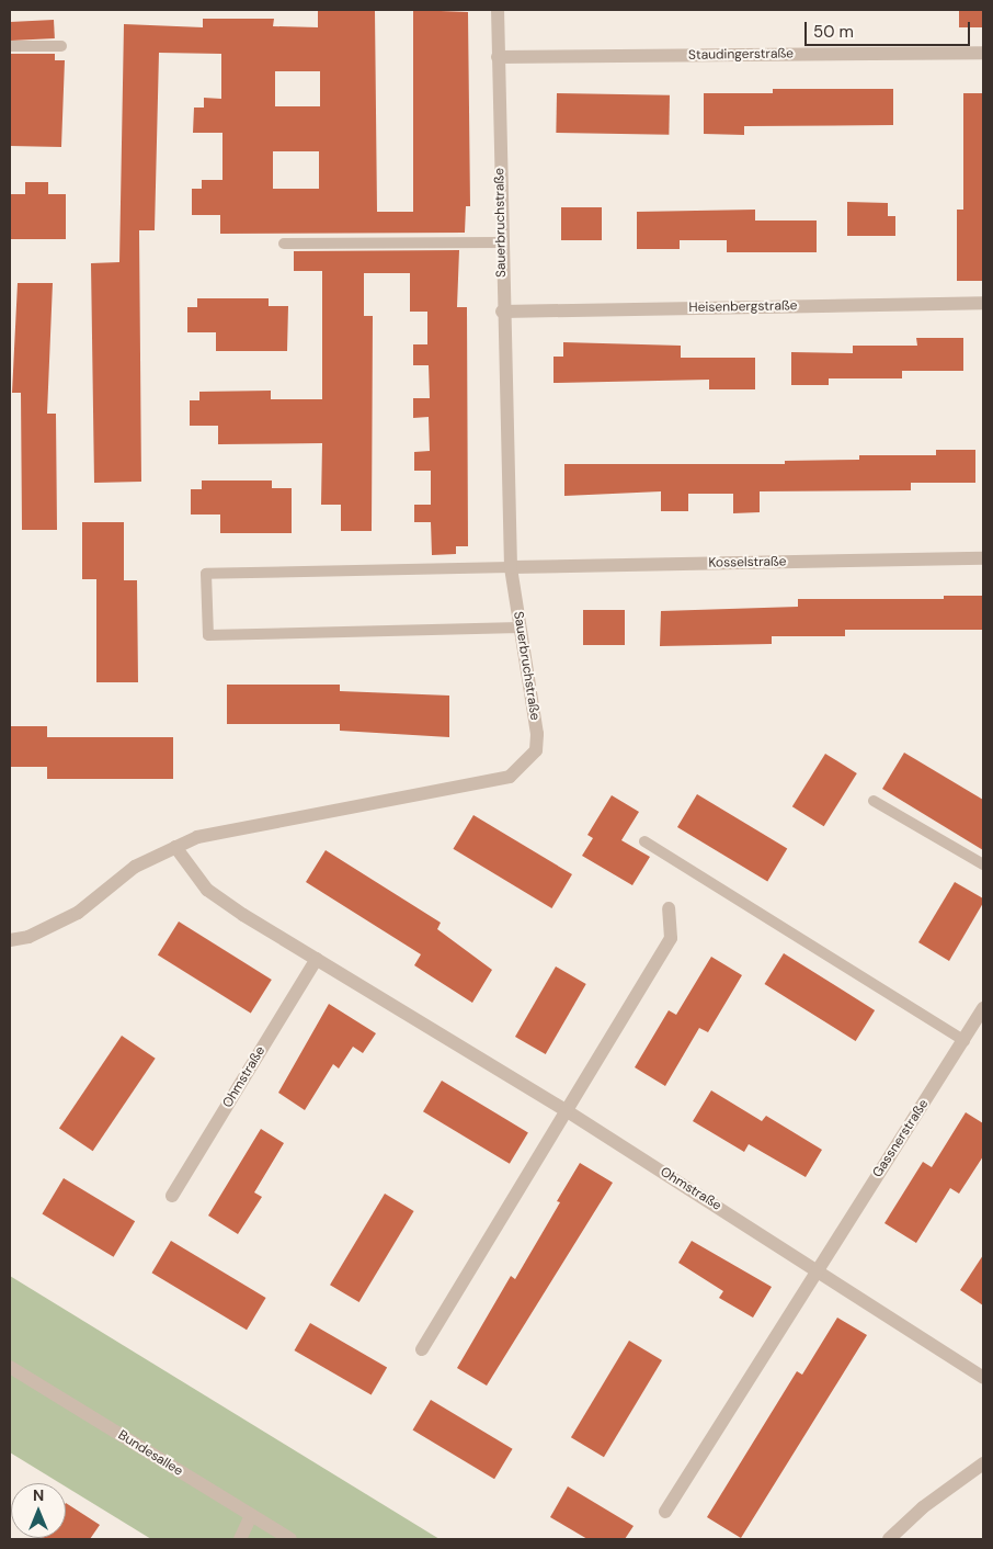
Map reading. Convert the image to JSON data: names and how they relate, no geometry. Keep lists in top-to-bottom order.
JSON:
{
  "streets": {
    "street": [
      "Staudingerstraße",
      "Sauerbruchstraße",
      "Heisenbergstraße",
      "Kosselstraße",
      "Ohmstraße",
      "Gassnerstraße",
      "Bundesallee"
    ]
  },
  "crossings": [
    ["Staudingerstraße", "Sauerbruchstraße"],
    ["Sauerbruchstraße", "Heisenbergstraße"],
    ["Sauerbruchstraße", "Kosselstraße"],
    ["Sauerbruchstraße", "Ohmstraße"],
    ["Ohmstraße", "Gassnerstraße"]
  ],
  "scale_bar": "50 m",
  "north": "top"
}
